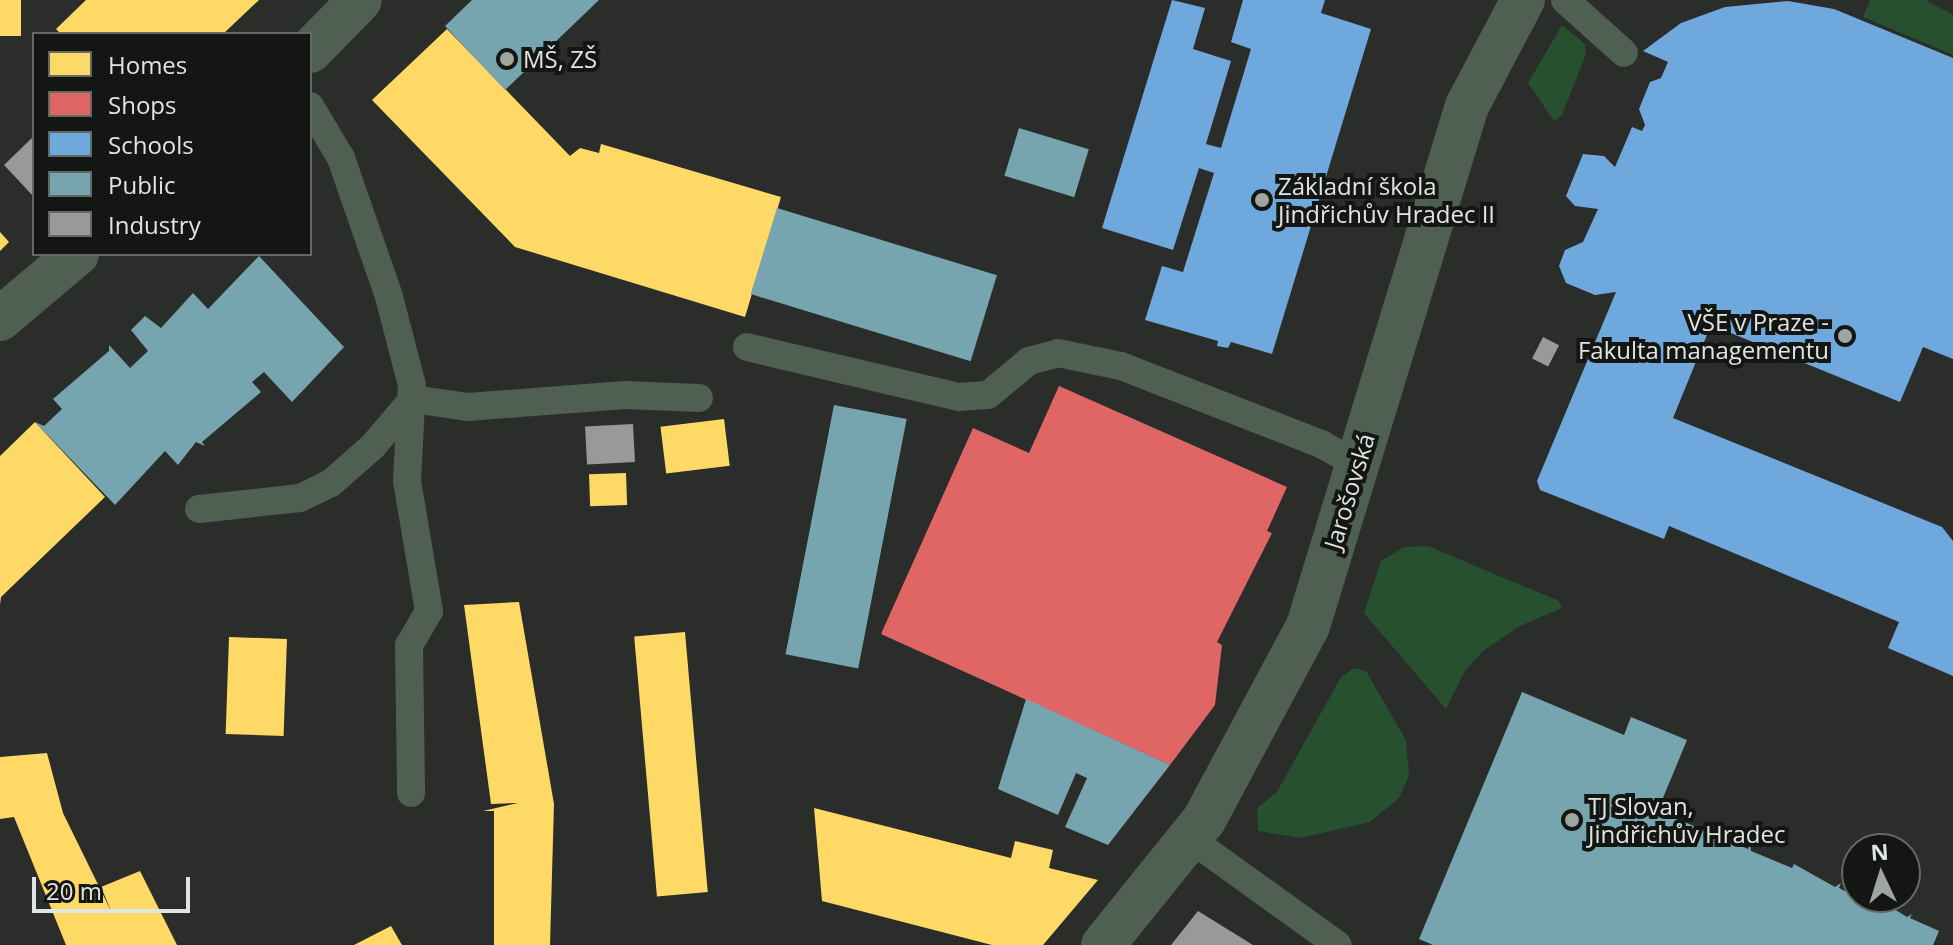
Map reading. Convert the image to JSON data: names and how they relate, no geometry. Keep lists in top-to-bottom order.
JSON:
{
  "streets": {
    "street": ["Jarošovská"]
  },
  "places": [
    "MŠ, ZŠ",
    "Základní škola Jindřichův Hradec II",
    "VŠE v Praze - Fakulta managementu",
    "TJ Slovan, Jindřichův Hradec"
  ],
  "legend": [
    "Homes",
    "Shops",
    "Schools",
    "Public",
    "Industry"
  ],
  "scale_bar": "20 m",
  "north": "top"
}
